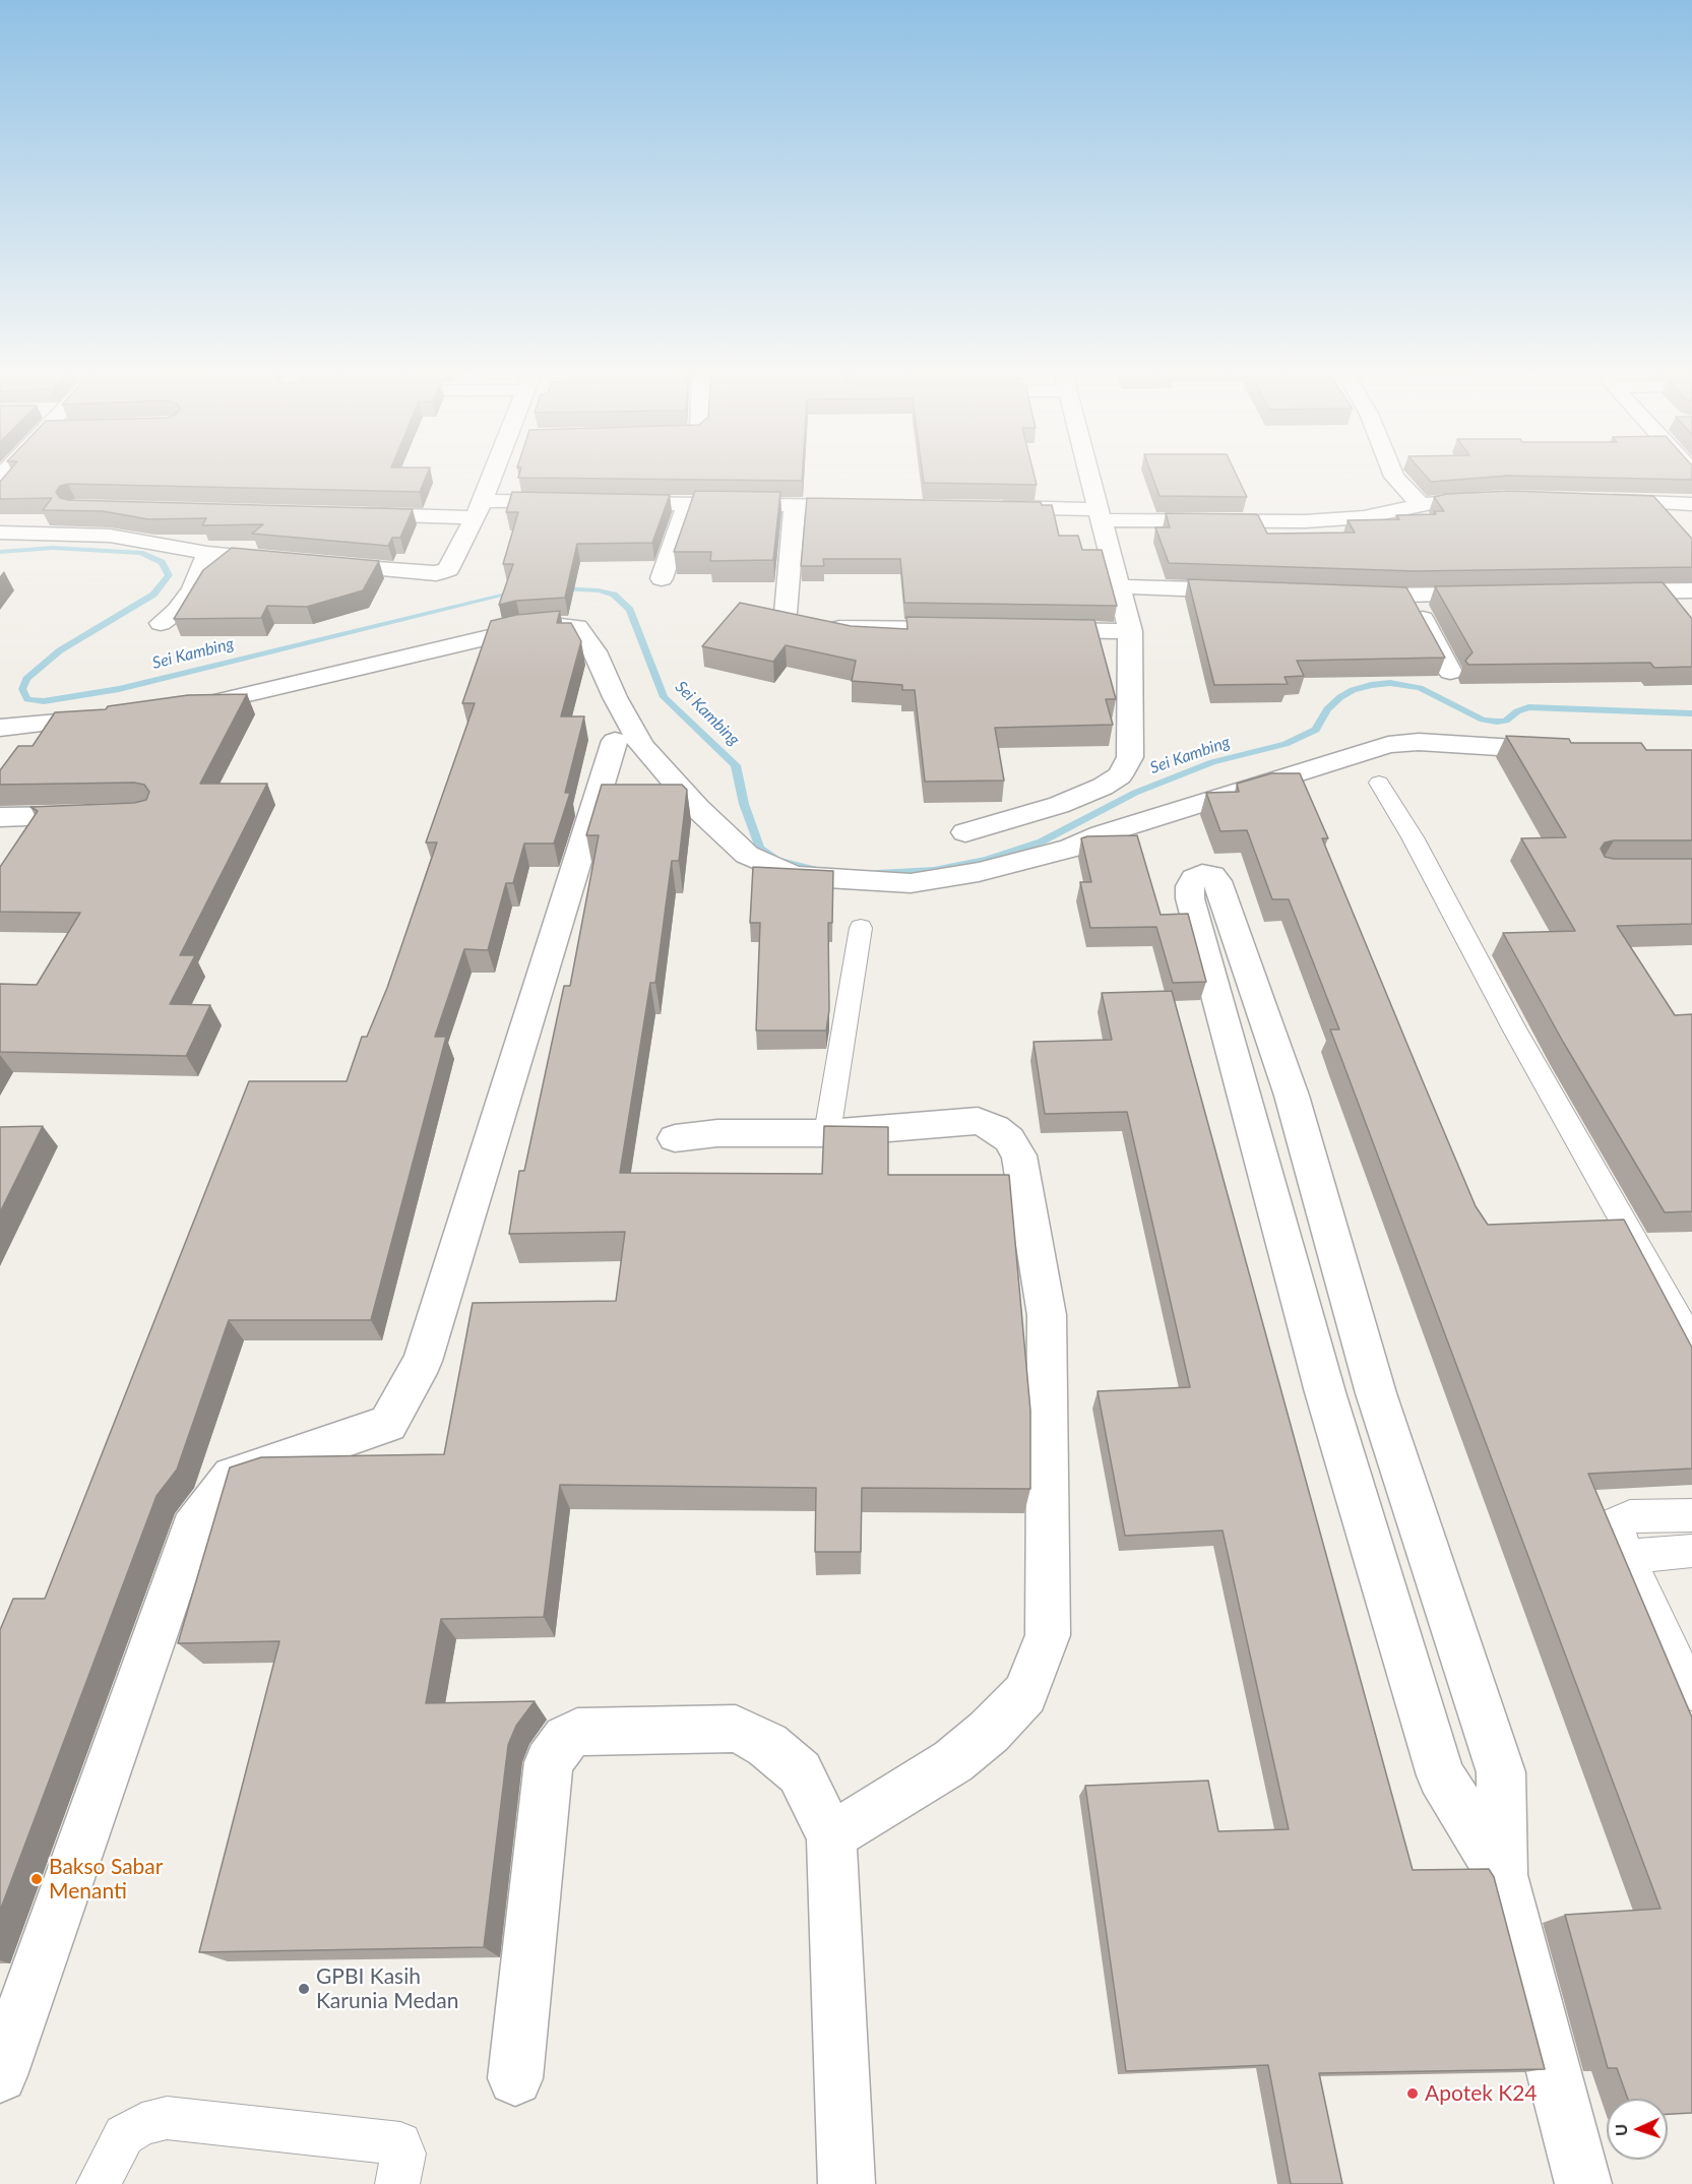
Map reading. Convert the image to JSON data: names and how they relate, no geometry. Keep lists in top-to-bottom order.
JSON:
{
  "water": ["Sei Kambing"],
  "places": ["Bakso Sabar Menanti", "GPBI Kasih Karunia Medan", "Apotek K24"],
  "north": "left"
}
